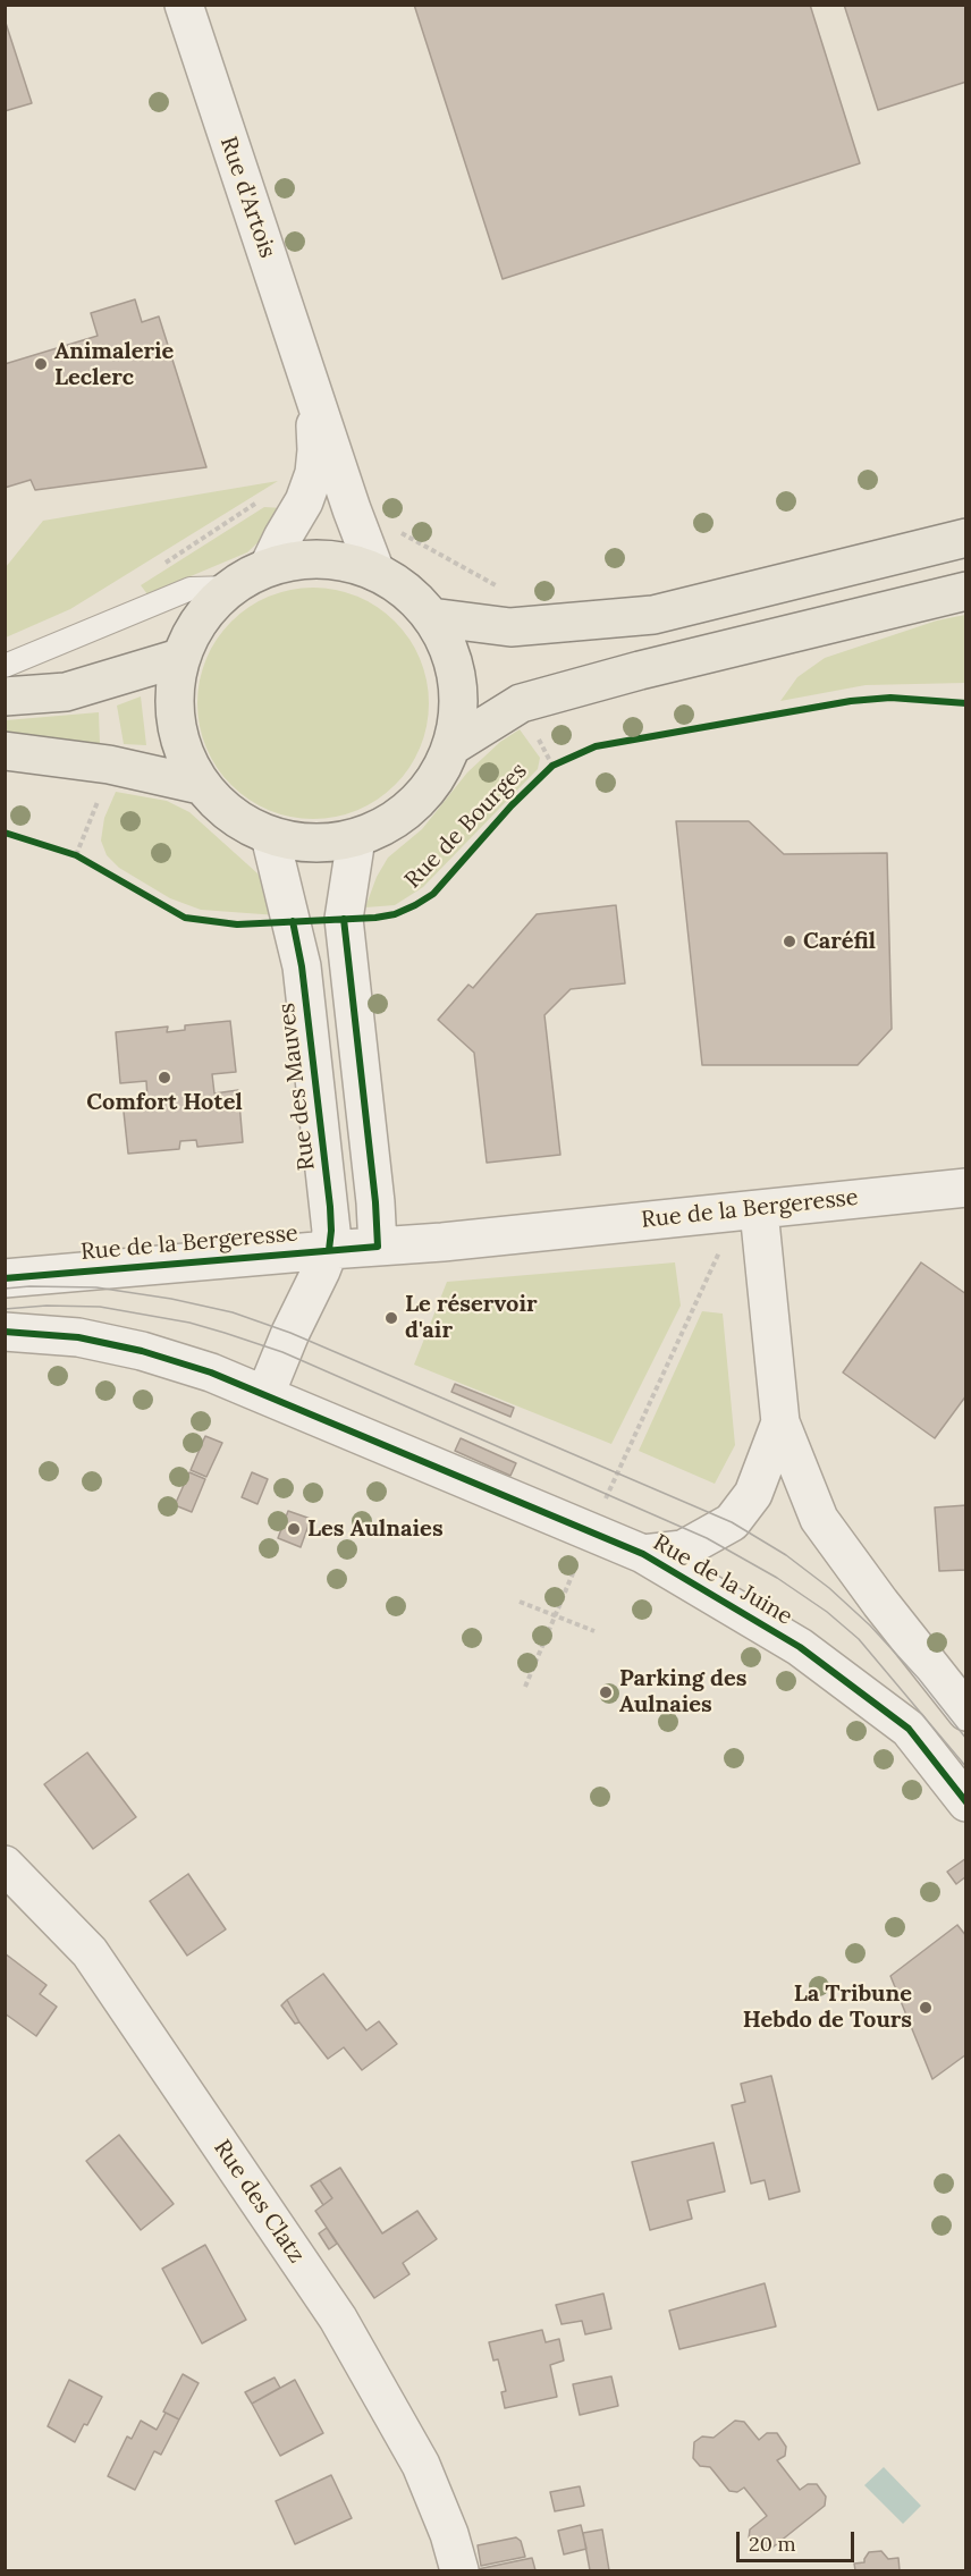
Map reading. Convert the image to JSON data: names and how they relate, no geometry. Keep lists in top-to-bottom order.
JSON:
{
  "streets": {
    "street": [
      "Rue d'Artois",
      "Rue des Mauves",
      "Rue de la Bergeresse",
      "Rue de la Juine",
      "Rue des Clatz"
    ],
    "cycle path": ["Rue de Bourges"]
  },
  "crossings": [
    ["Rue des Mauves", "Rue de la Bergeresse"],
    ["Rue des Mauves", "Rue de la Juine"],
    ["Rue de la Bergeresse", "Rue de la Juine"]
  ],
  "places": [
    "Animalerie Leclerc",
    "Caréfil",
    "Comfort Hotel",
    "Le réservoir d'air",
    "Les Aulnaies",
    "Parking des Aulnaies",
    "La Tribune Hebdo de Tours"
  ],
  "scale_bar": "20 m"
}
